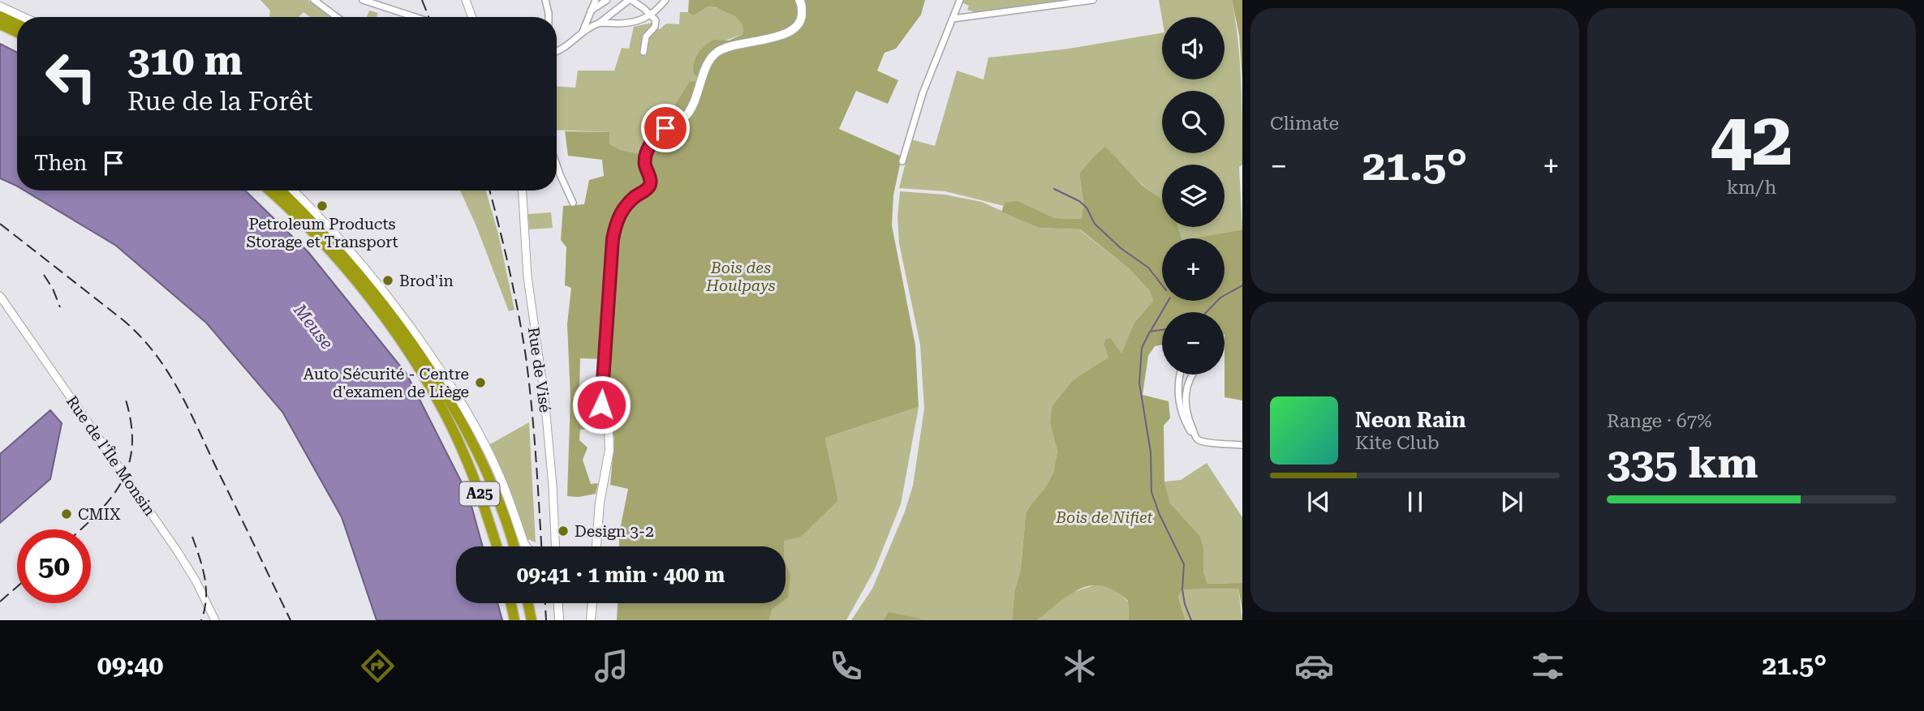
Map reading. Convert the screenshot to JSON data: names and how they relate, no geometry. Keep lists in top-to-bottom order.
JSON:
{
  "streets": {
    "highway": ["A25"],
    "street": ["Rue de Visé", "Rue de l'Île Monsin"]
  },
  "water": ["Meuse"],
  "parks": ["Bois des Houlpays", "Bois de Nifiet"],
  "places": [
    "Petroleum Products Storage et Transport",
    "Brod'in",
    "Auto Sécurité - Centre d'examen de Liège",
    "CMIX",
    "Design 3-2"
  ],
  "page": {
    "tile": [
      "Climate",
      ["42", "km/h"],
      ["Range · 67%", "335 km"]
    ],
    "map_buttons": ["+", "−"],
    "turn": ["310 m", "Rue de la Forêt"],
    "then": "Then",
    "heat": ["−", "21.5°", "+"],
    "song": ["Neon Rain", "Kite Club"],
    "limit": "50",
    "trip": "09:41 · 1 min · 400 m",
    "tabs": ["09:40", "21.5°"]
  }
}
